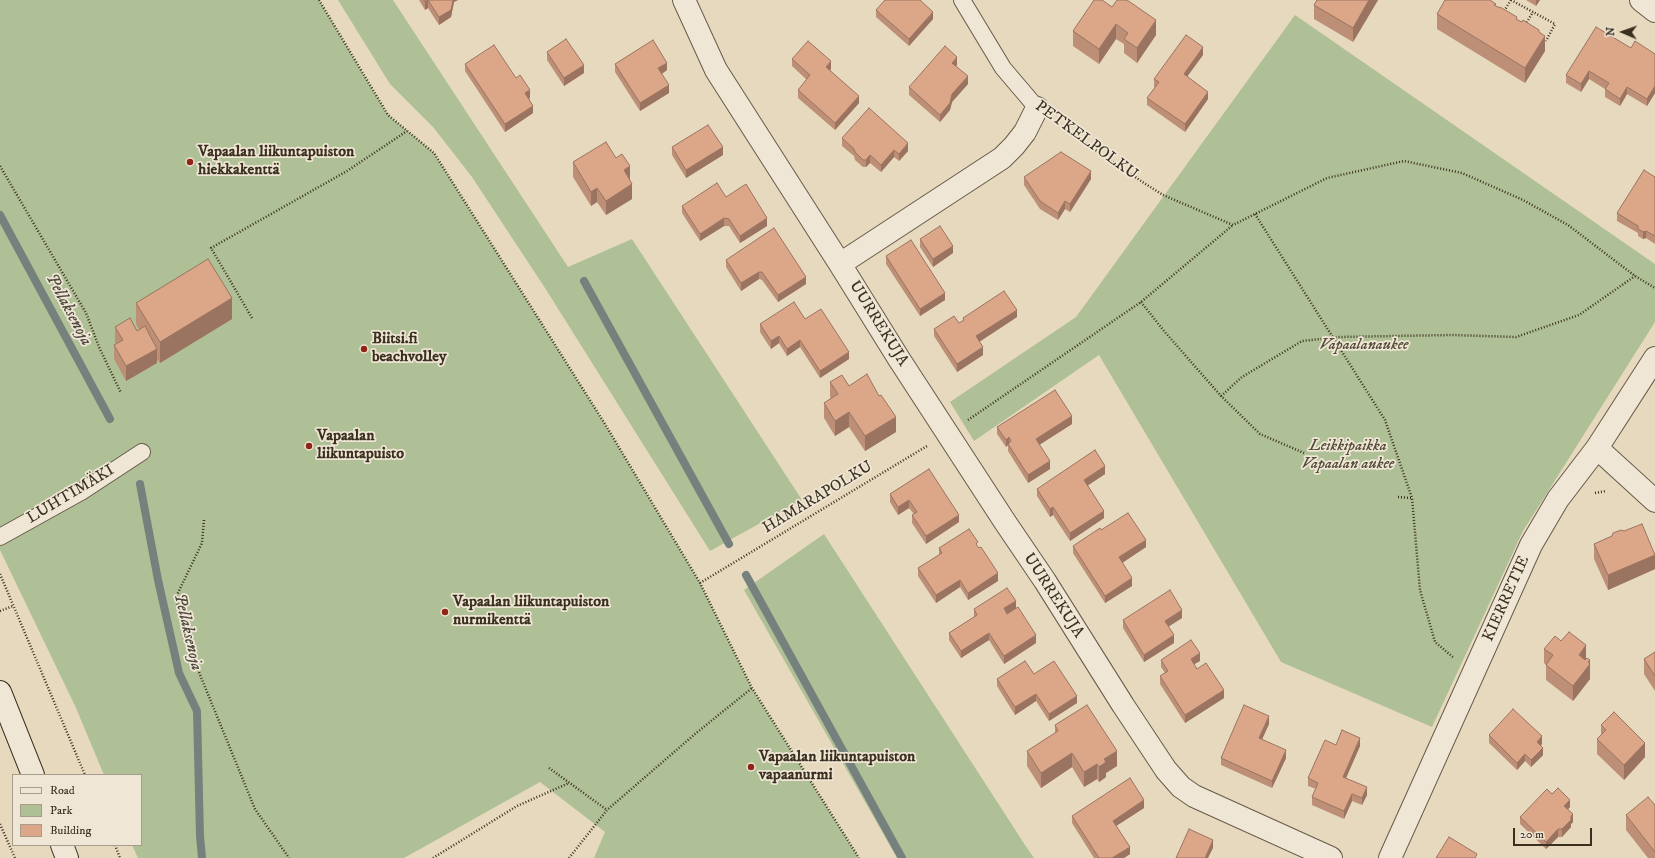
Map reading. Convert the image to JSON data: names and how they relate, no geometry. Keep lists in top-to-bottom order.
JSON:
{
  "streets": {
    "street": ["UURREKUJA", "KIERRETIE"],
    "lane": ["PETKELPOLKU", "LUHTIMÄKI"],
    "path": ["HAMARAPOLKU"]
  },
  "crossings": [
    ["PETKELPOLKU", "UURREKUJA"],
    ["PETKELPOLKU", "HAMARAPOLKU"],
    ["UURREKUJA", "HAMARAPOLKU"]
  ],
  "water": ["Pellaksenoja"],
  "parks": ["Vapaalanaukee", "Leikkipaikka Vapaalan aukee"],
  "places": [
    "Vapaalan liikuntapuiston hiekkakenttä",
    "Biitsi.fi beachvolley",
    "Vapaalan liikuntapuisto",
    "Vapaalan liikuntapuiston nurmikenttä",
    "Vapaalan liikuntapuiston vapaanurmi"
  ],
  "legend": ["Road", "Park", "Building"],
  "scale_bar": "20 m",
  "north": "left"
}
